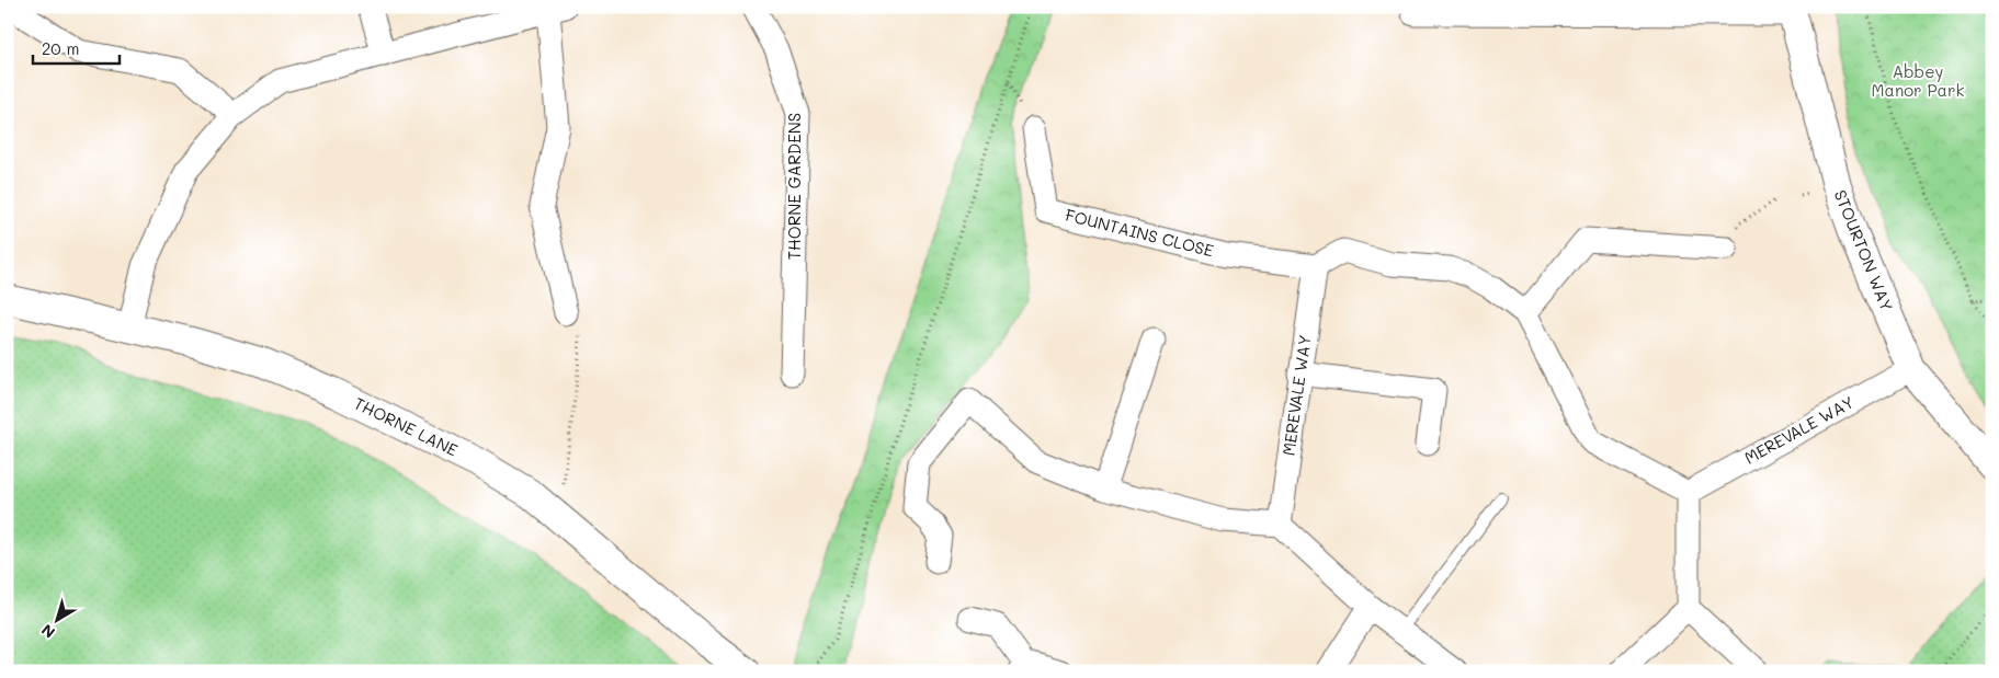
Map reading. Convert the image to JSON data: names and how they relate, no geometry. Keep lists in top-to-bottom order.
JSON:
{
  "streets": {
    "street": [
      "THORNE GARDENS",
      "FOUNTAINS CLOSE",
      "STOURTON WAY",
      "MEREVALE WAY",
      "THORNE LANE"
    ]
  },
  "crossings": [
    ["FOUNTAINS CLOSE", "MEREVALE WAY"],
    ["STOURTON WAY", "MEREVALE WAY"]
  ],
  "parks": ["Abbey Manor Park"],
  "scale_bar": "20 m",
  "north": "bottom left"
}
